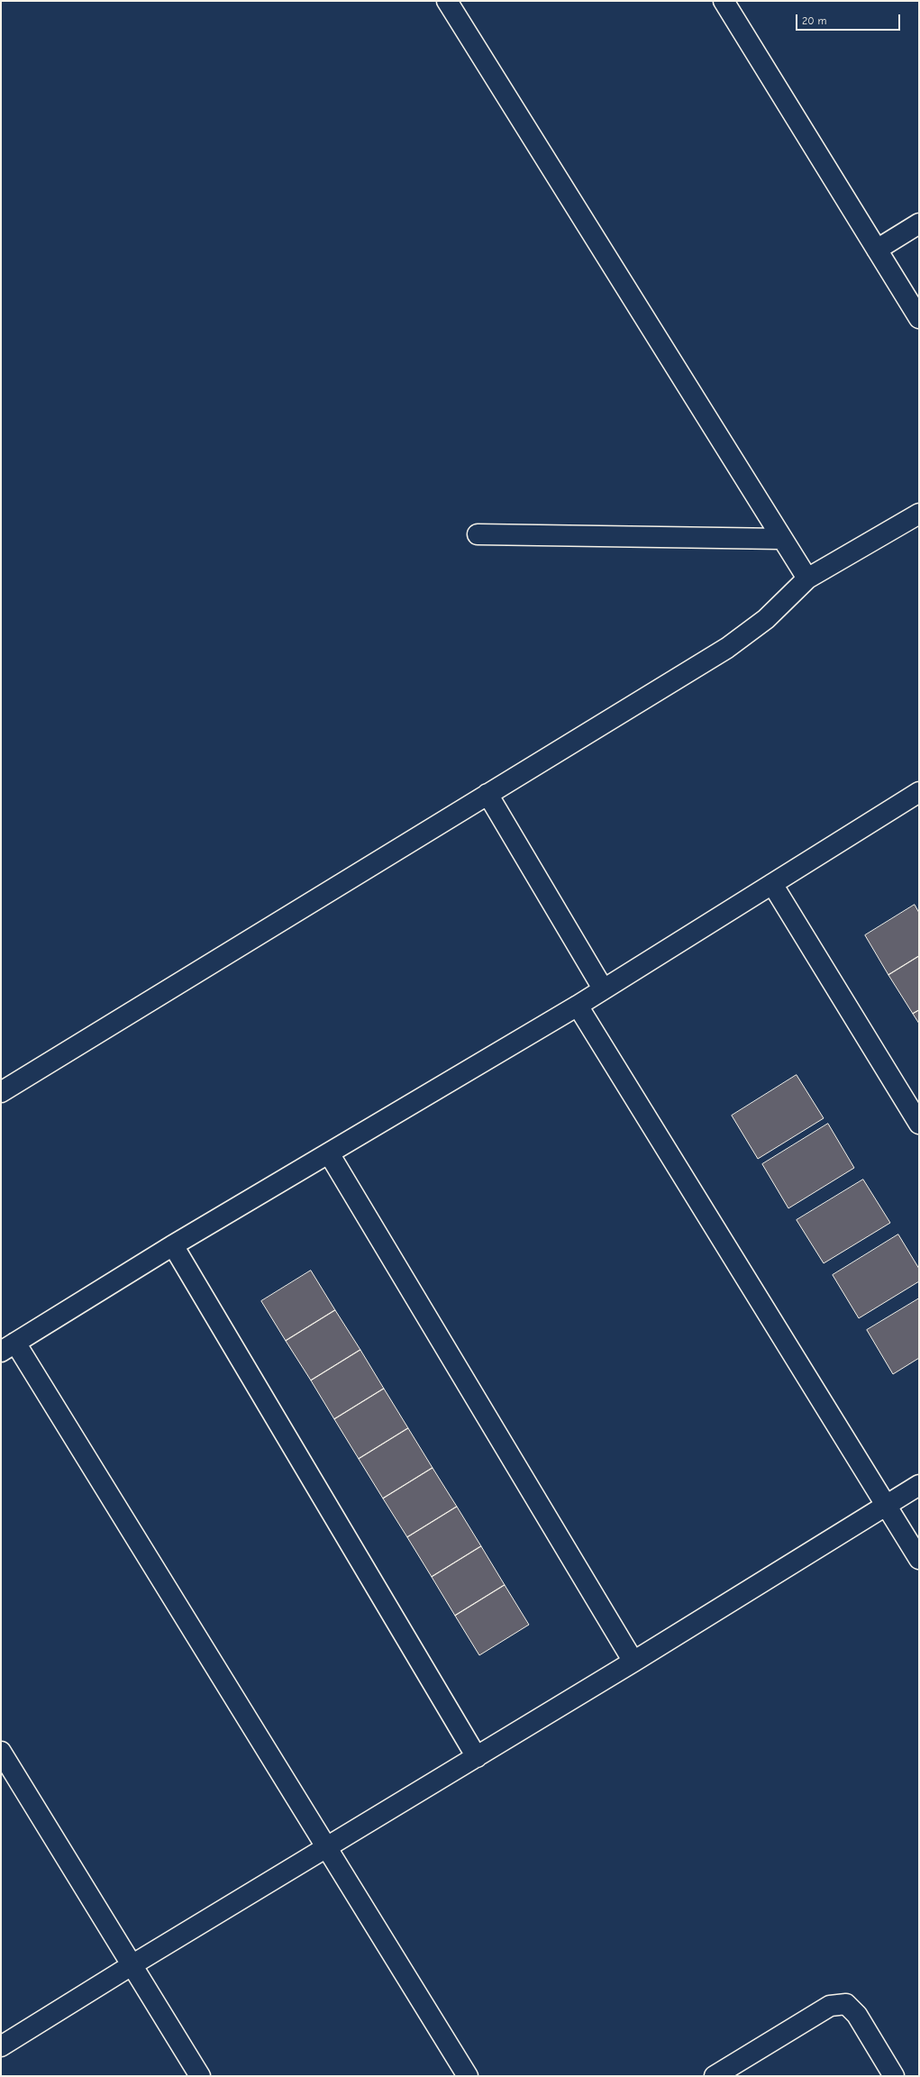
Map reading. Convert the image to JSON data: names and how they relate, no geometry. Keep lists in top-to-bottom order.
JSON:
{
  "scale_bar": "20 m"
}
